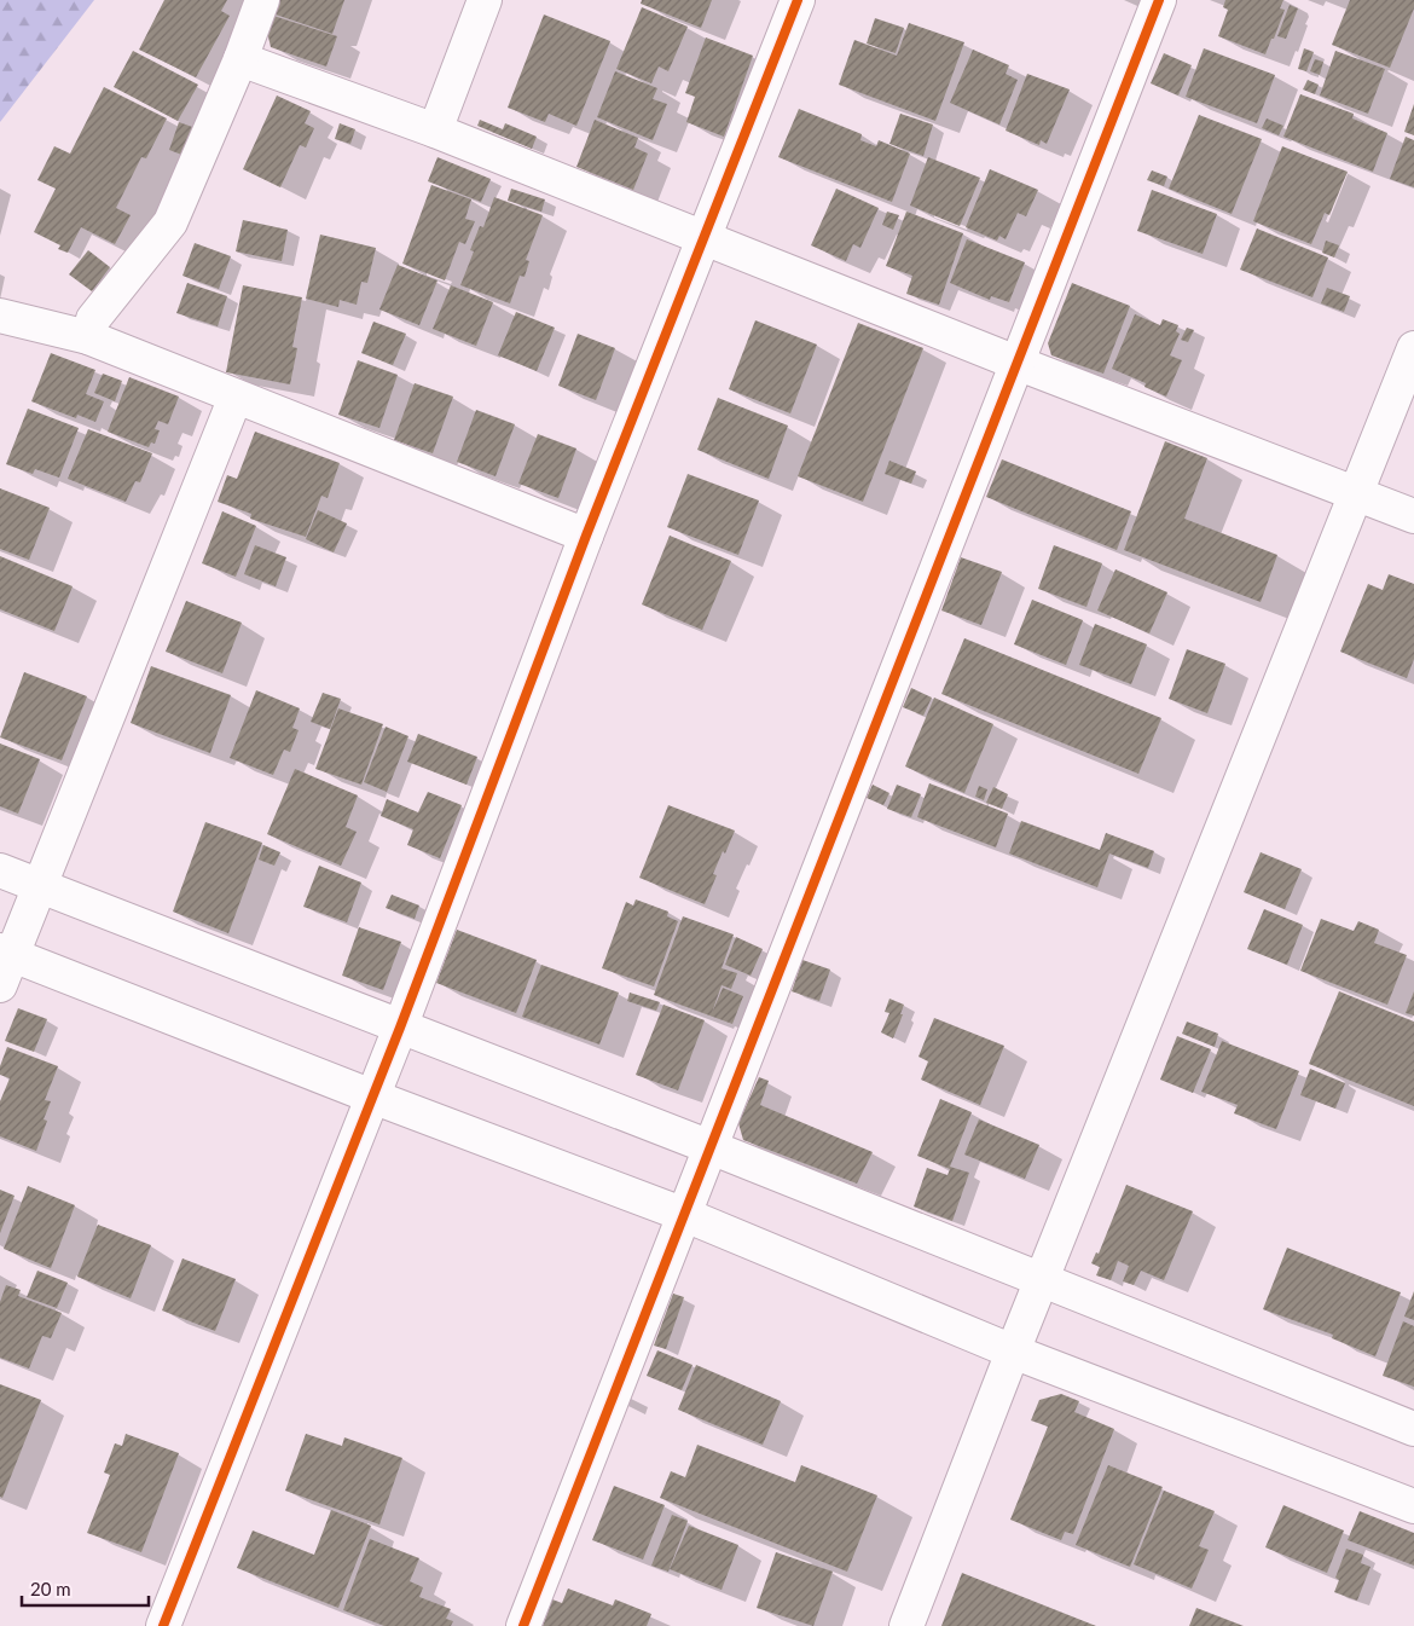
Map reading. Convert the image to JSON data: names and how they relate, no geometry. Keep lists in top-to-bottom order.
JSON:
{
  "scale_bar": "20 m"
}
